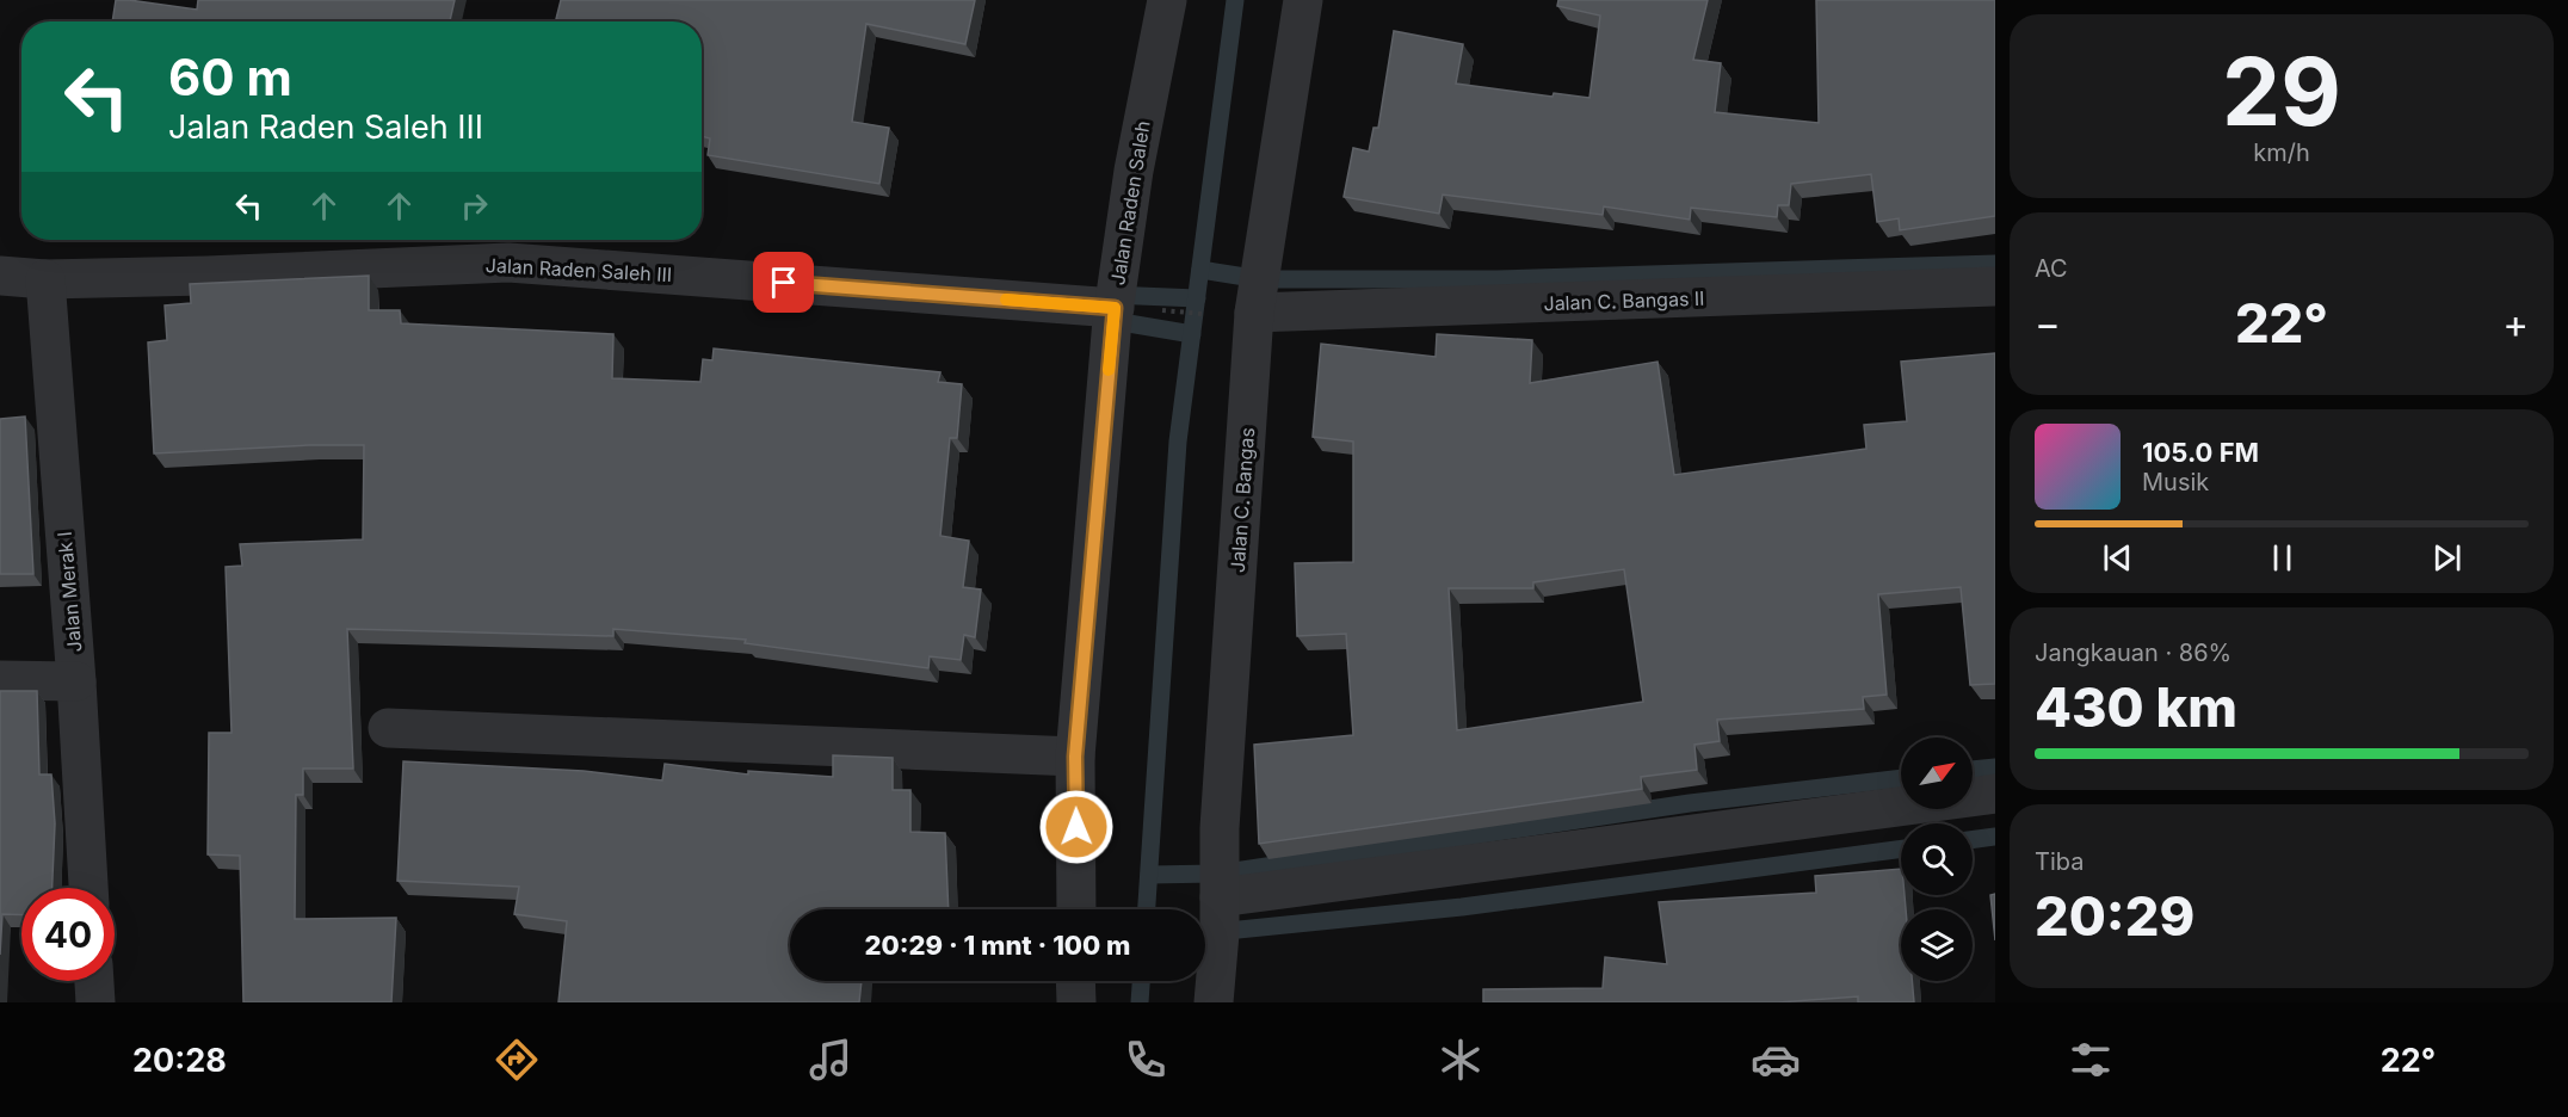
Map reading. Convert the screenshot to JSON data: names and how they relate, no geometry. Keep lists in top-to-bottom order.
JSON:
{
  "streets": {
    "street": [
      "Jalan Raden Saleh",
      "Jalan Raden Saleh III",
      "Jalan C. Bangas II",
      "Jalan C. Bangas",
      "Jalan Merak I"
    ]
  },
  "crossings": [
    ["Jalan Raden Saleh", "Jalan Raden Saleh III"],
    ["Jalan Raden Saleh III", "Jalan Merak I"],
    ["Jalan C. Bangas II", "Jalan C. Bangas"]
  ],
  "north": "top right",
  "page": {
    "tile": [
      ["29", "km/h"],
      "AC",
      ["Jangkauan · 86%", "430 km"],
      ["Tiba", "20:29"]
    ],
    "turn": ["60 m", "Jalan Raden Saleh III"],
    "heat": ["−", "22°", "+"],
    "song": ["105.0 FM", "Musik"],
    "limit": "40",
    "trip": "20:29 · 1 mnt · 100 m",
    "tabs": ["20:28", "22°"]
  }
}
